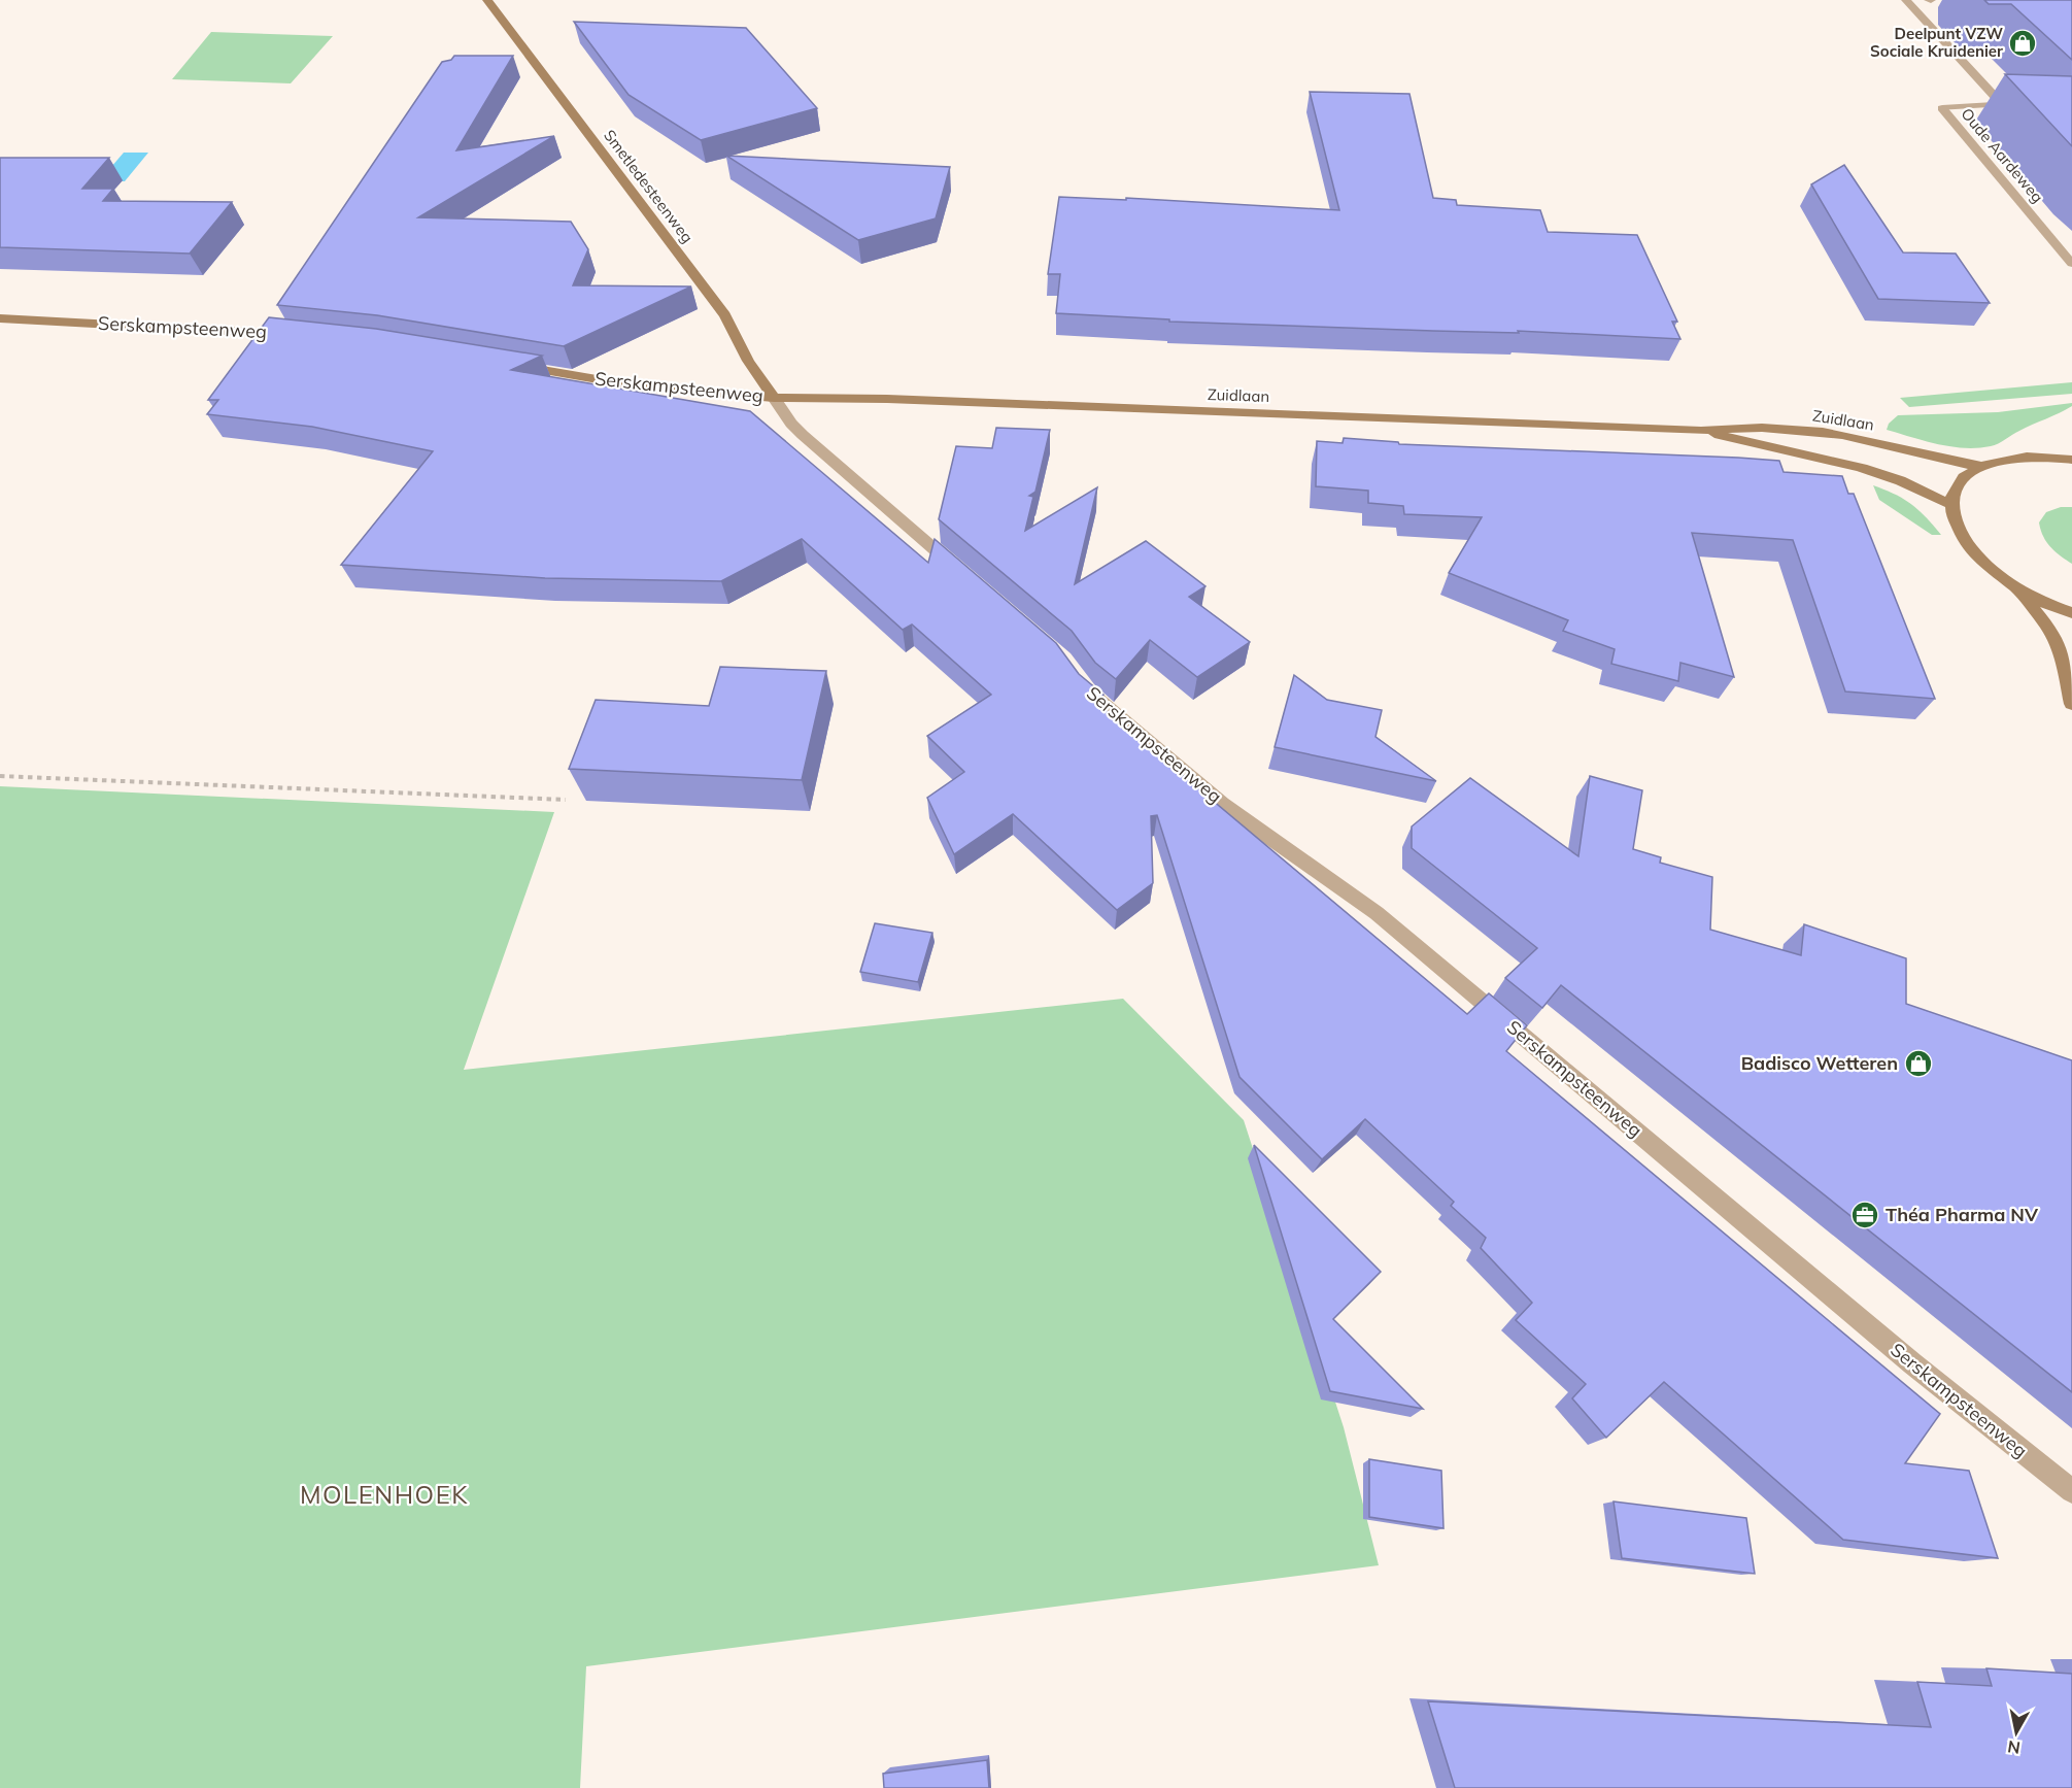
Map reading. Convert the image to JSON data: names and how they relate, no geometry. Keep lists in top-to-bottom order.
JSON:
{
  "streets": {
    "street": [
      "Oude Aardeweg",
      "Smetledesteenweg",
      "Serskampsteenweg",
      "Zuidlaan"
    ]
  },
  "crossings": [
    ["Smetledesteenweg", "Serskampsteenweg"],
    ["Smetledesteenweg", "Zuidlaan"],
    ["Serskampsteenweg", "Zuidlaan"]
  ],
  "districts": ["MOLENHOEK"],
  "places": {
    "shop": ["Deelpunt VZW Sociale Kruidenier", "Badisco Wetteren"],
    "office": ["Théa Pharma NV"]
  },
  "north": "bottom"
}
